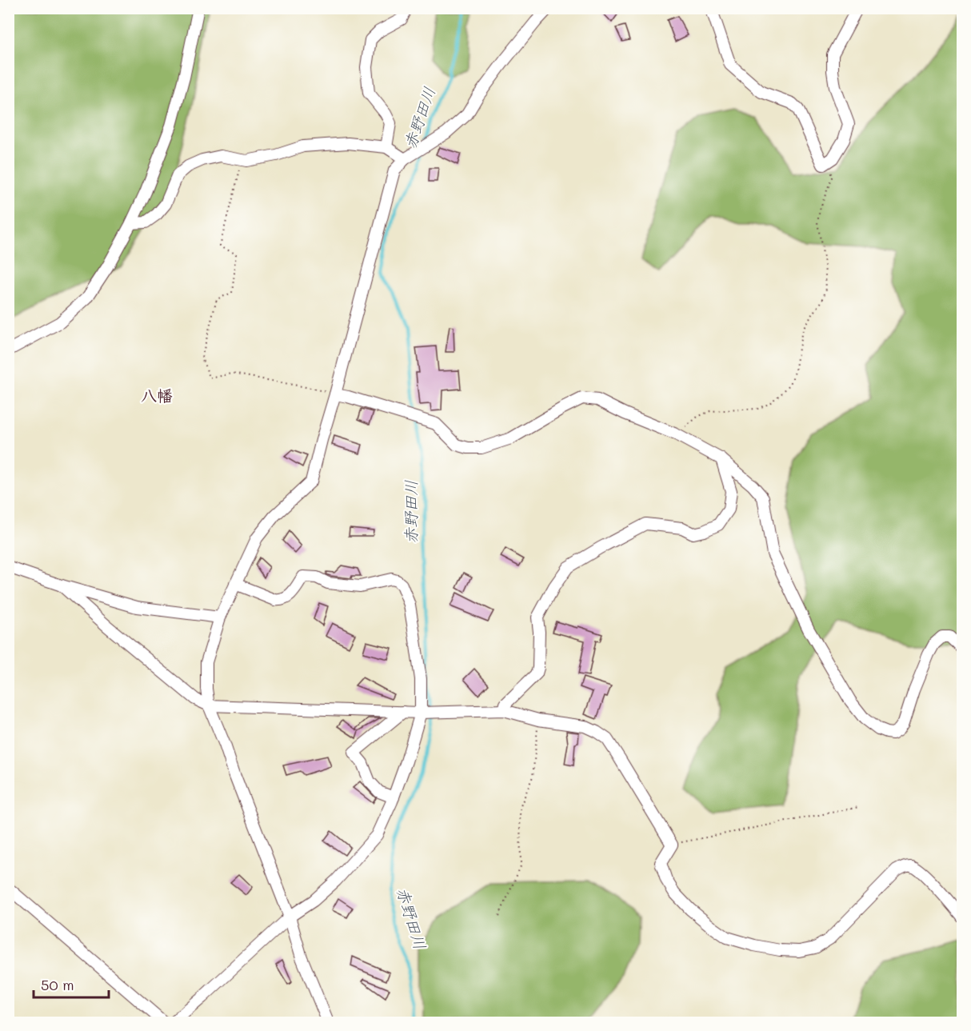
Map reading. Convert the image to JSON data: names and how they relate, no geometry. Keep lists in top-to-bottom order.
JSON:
{
  "districts": ["八幡"],
  "water": ["赤野田川"],
  "scale_bar": "50 m"
}
